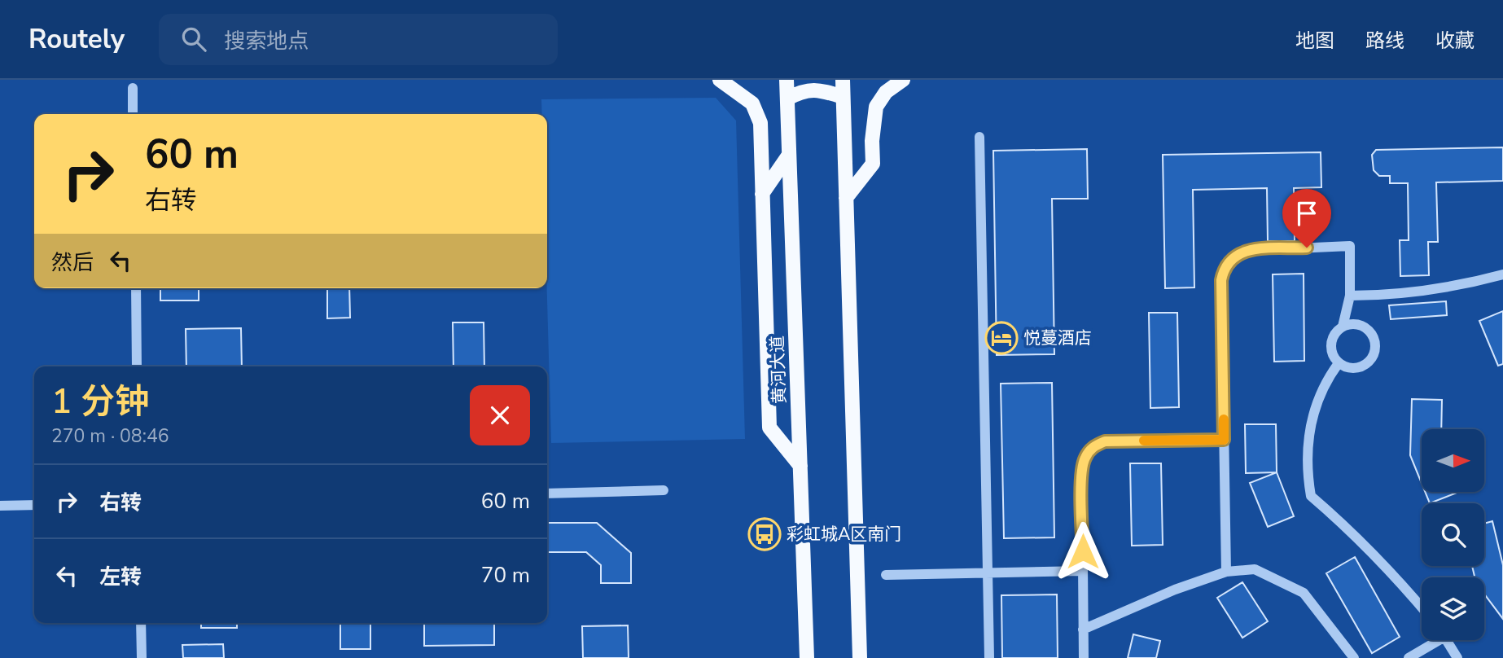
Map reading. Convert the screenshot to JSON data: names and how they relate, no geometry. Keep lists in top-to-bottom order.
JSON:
{
  "streets": {
    "main road": ["黄河大道"]
  },
  "places": {
    "hotel": ["悦蔓酒店"],
    "bus stop": ["彩虹城A区南门"]
  },
  "north": "right",
  "page": {
    "header": "Routely",
    "search": "搜索地点",
    "nav": ["地图", "路线", "收藏"],
    "turn": ["60 m", "右转"],
    "then": "然后",
    "heading": ["1 分钟", "270 m · 08:46"],
    "list": [
      {
        "name": "右转",
        "value": "60 m"
      },
      {
        "name": "左转",
        "value": "70 m"
      }
    ]
  }
}
